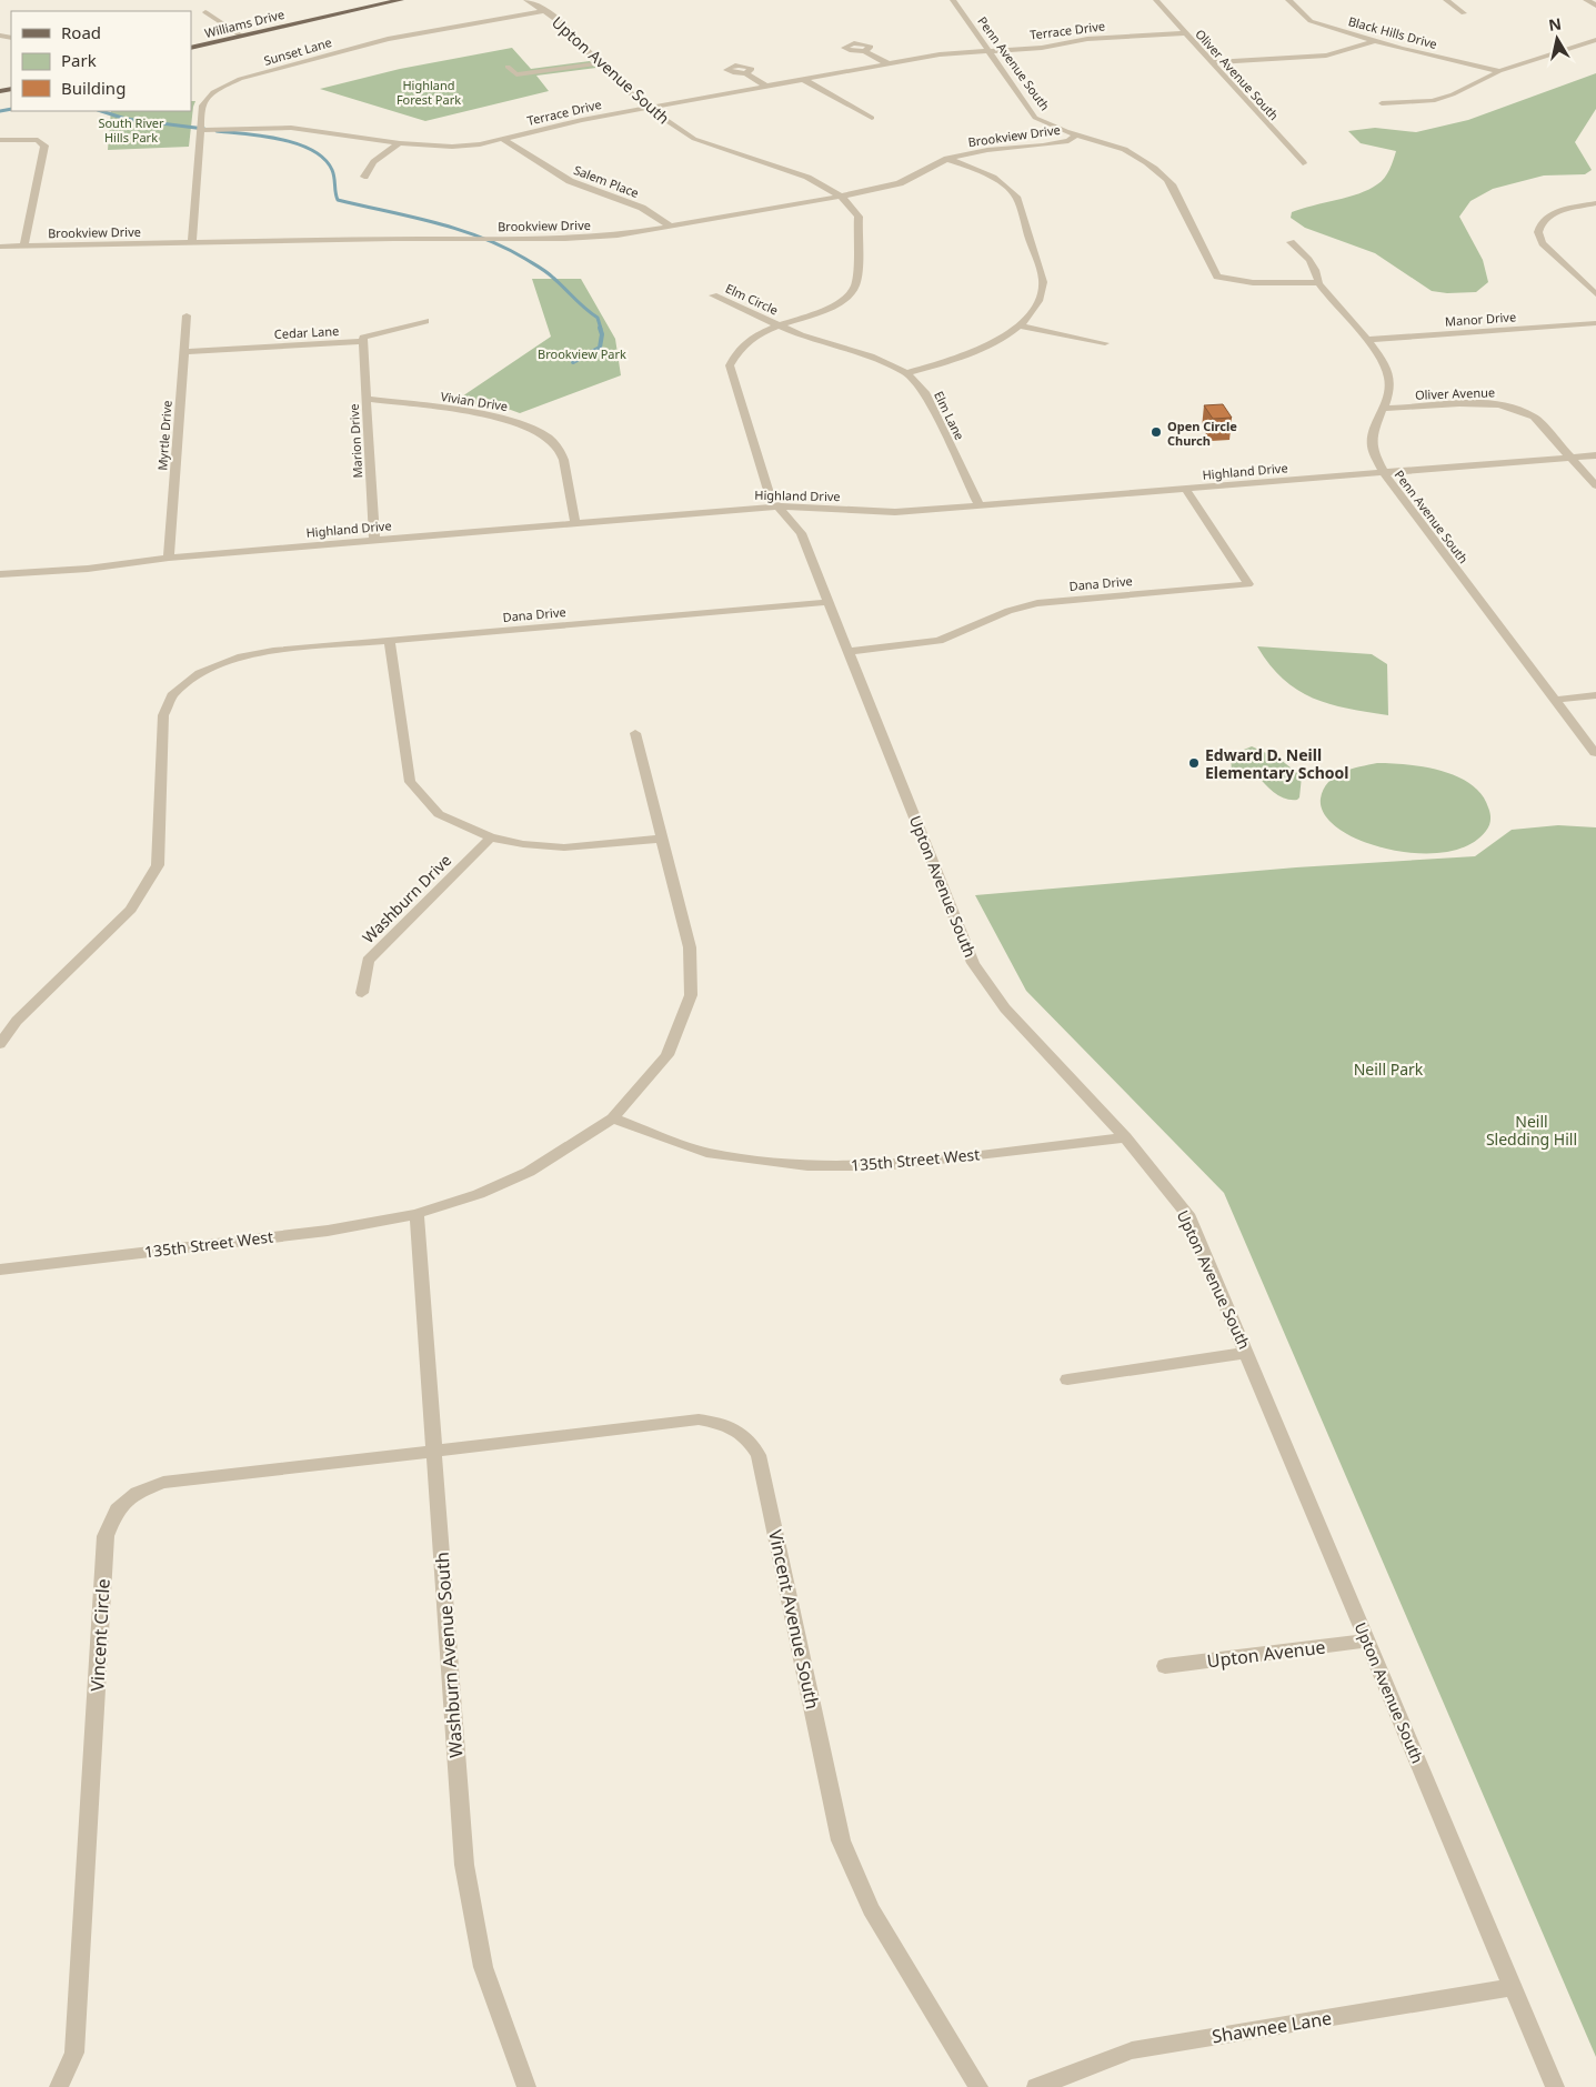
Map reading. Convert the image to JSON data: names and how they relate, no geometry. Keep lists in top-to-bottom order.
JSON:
{
  "streets": {
    "main road": ["Williams Drive"],
    "street": [
      "Terrace Drive",
      "Black Hills Drive",
      "Sunset Lane",
      "Penn Avenue South",
      "Upton Avenue South",
      "Oliver Avenue South",
      "Brookview Drive",
      "Salem Place",
      "Elm Circle",
      "Manor Drive",
      "Cedar Lane",
      "Oliver Avenue",
      "Vivian Drive",
      "Elm Lane",
      "Myrtle Drive",
      "Marion Drive",
      "Highland Drive",
      "Dana Drive",
      "Washburn Drive",
      "135th Street West",
      "Vincent Avenue South",
      "Vincent Circle",
      "Upton Avenue",
      "Washburn Avenue South",
      "Shawnee Lane"
    ]
  },
  "crossings": [
    ["Terrace Drive", "Sunset Lane"],
    ["Terrace Drive", "Penn Avenue South"],
    ["Terrace Drive", "Upton Avenue South"],
    ["Terrace Drive", "Oliver Avenue South"],
    ["Terrace Drive", "Salem Place"],
    ["Sunset Lane", "Upton Avenue South"],
    ["Sunset Lane", "Brookview Drive"],
    ["Penn Avenue South", "Brookview Drive"],
    ["Penn Avenue South", "Manor Drive"],
    ["Penn Avenue South", "Oliver Avenue"],
    ["Penn Avenue South", "Highland Drive"],
    ["Upton Avenue South", "Brookview Drive"],
    ["Upton Avenue South", "Elm Circle"],
    ["Upton Avenue South", "Elm Lane"],
    ["Upton Avenue South", "Highland Drive"],
    ["Upton Avenue South", "Dana Drive"],
    ["Upton Avenue South", "135th Street West"],
    ["Upton Avenue South", "Upton Avenue"],
    ["Upton Avenue South", "Shawnee Lane"],
    ["Brookview Drive", "Salem Place"],
    ["Elm Circle", "Elm Lane"],
    ["Cedar Lane", "Myrtle Drive"],
    ["Cedar Lane", "Marion Drive"],
    ["Oliver Avenue", "Highland Drive"],
    ["Vivian Drive", "Marion Drive"],
    ["Vivian Drive", "Highland Drive"],
    ["Elm Lane", "Highland Drive"],
    ["Myrtle Drive", "Highland Drive"],
    ["Marion Drive", "Highland Drive"],
    ["Highland Drive", "Dana Drive"],
    ["135th Street West", "Washburn Avenue South"],
    ["Vincent Avenue South", "Vincent Circle"],
    ["Vincent Avenue South", "Washburn Avenue South"],
    ["Vincent Circle", "Washburn Avenue South"]
  ],
  "parks": [
    "Highland Forest Park",
    "South River Hills Park",
    "Brookview Park",
    "Neill Park",
    "Neill Sledding Hill"
  ],
  "places": ["Open Circle Church", "Edward D. Neill Elementary School"],
  "legend": ["Road", "Park", "Building"],
  "north": "top"
}
